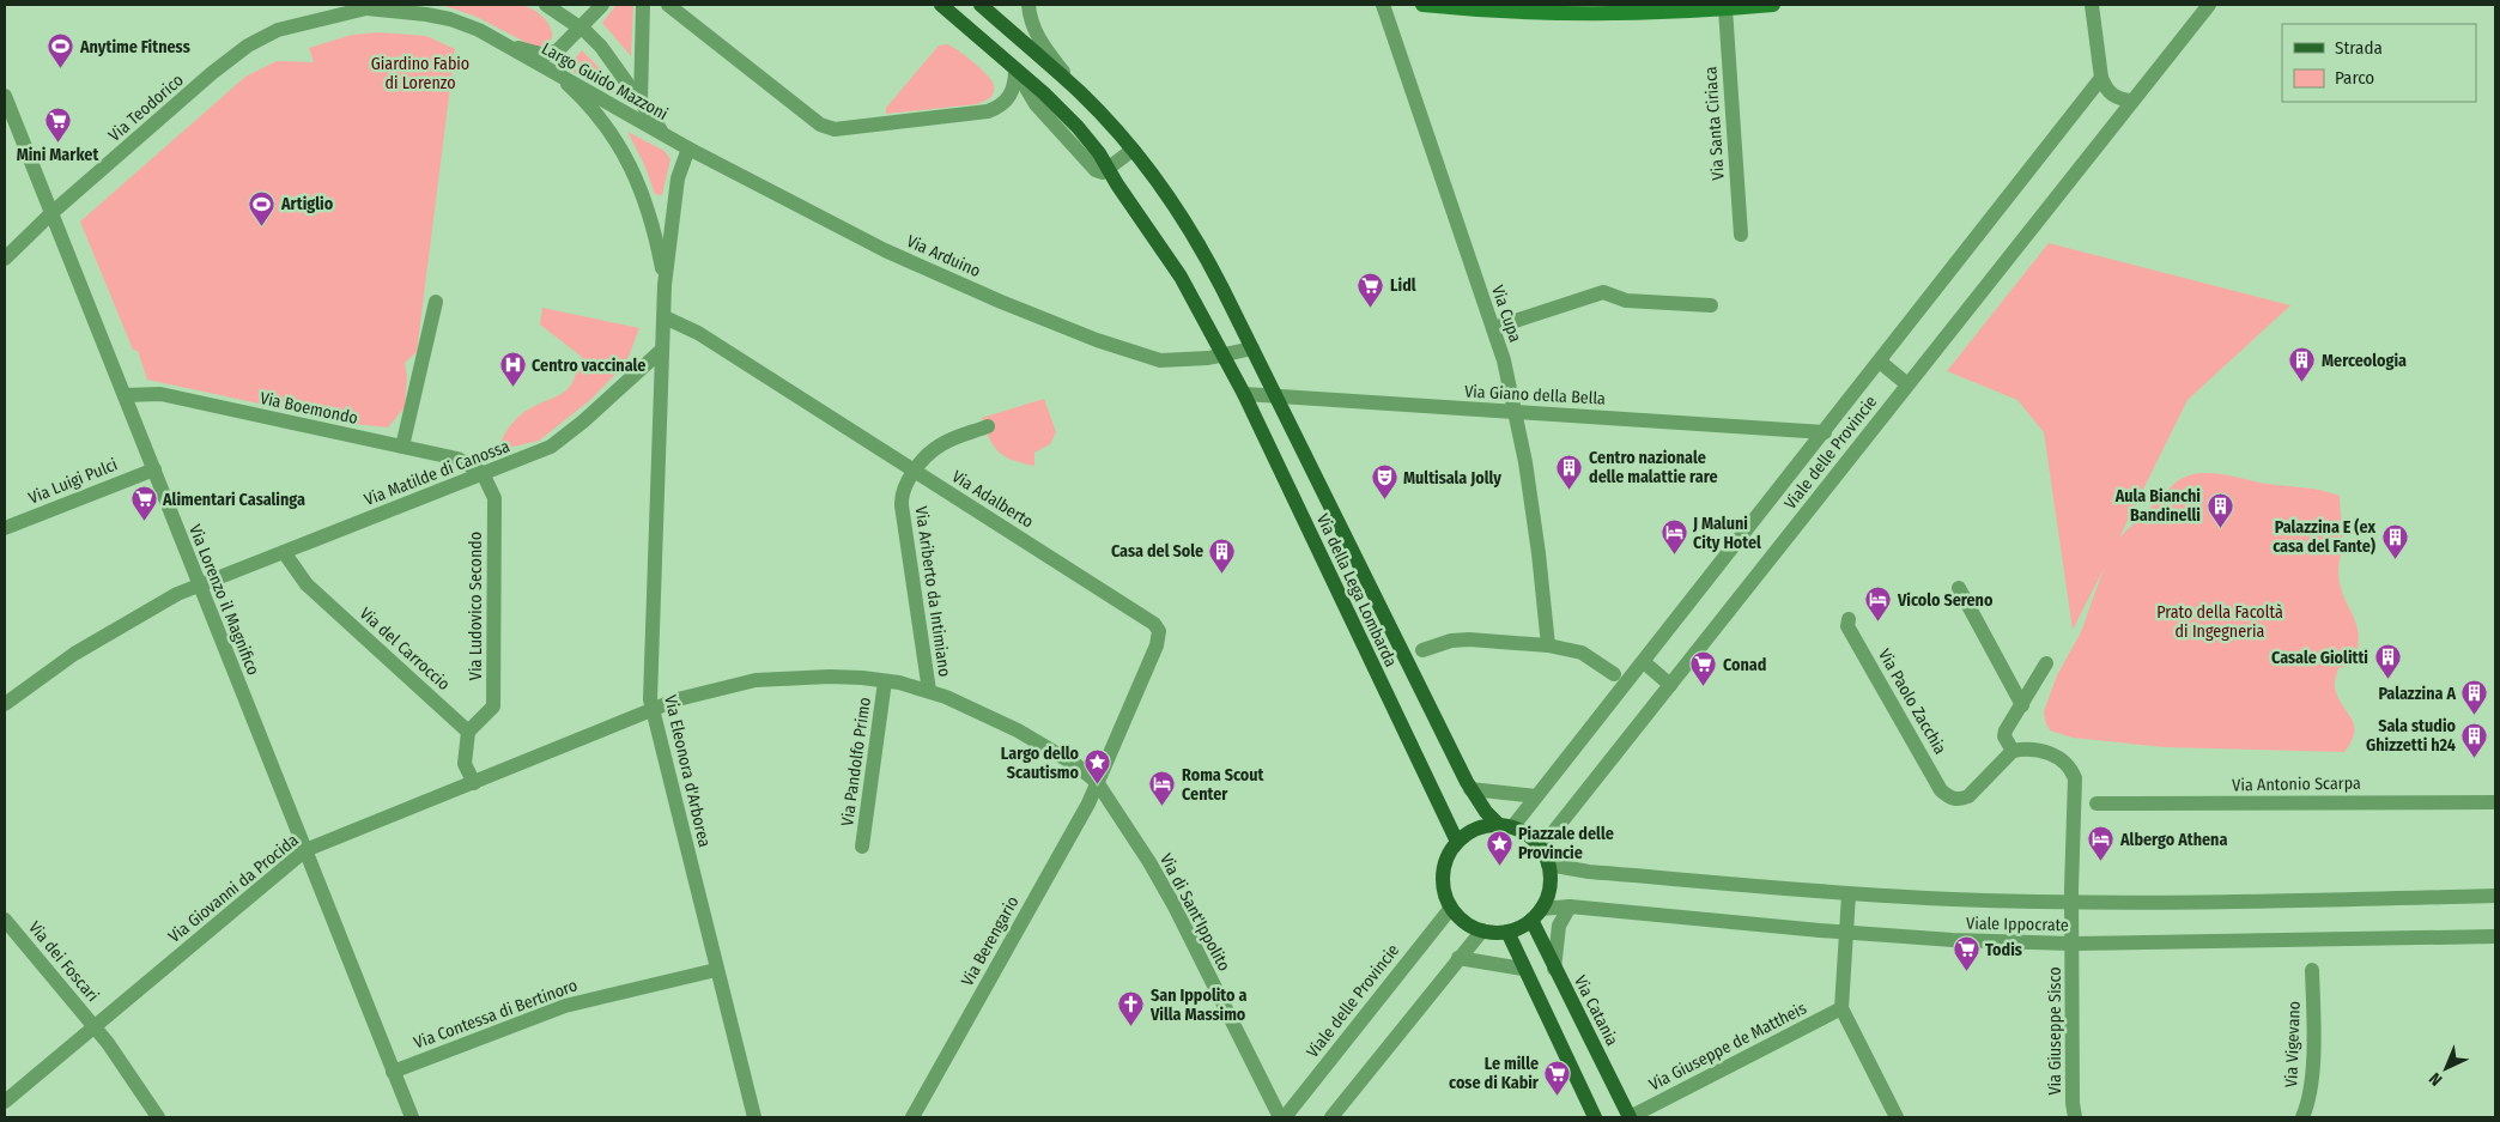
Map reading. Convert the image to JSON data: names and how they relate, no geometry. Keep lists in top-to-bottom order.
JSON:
{
  "streets": {
    "main road": ["Via della Lega Lombarda", "Via Catania"],
    "street": [
      "Largo Guido Mazzoni",
      "Via Teodorico",
      "Via Santa Ciriaca",
      "Via Arduino",
      "Via Cupa",
      "Via Giano della Bella",
      "Via Boemondo",
      "Viale delle Provincie",
      "Via Matilde di Canossa",
      "Via Luigi Pulci",
      "Via Adalberto",
      "Via Ariberto da Intimiano",
      "Via Lorenzo il Magnifico",
      "Via Ludovico Secondo",
      "Via del Carroccio",
      "Via Paolo Zacchia",
      "Via Pandolfo Primo",
      "Via Eleonora d'Arborea",
      "Via Antonio Scarpa",
      "Via Giovanni da Procida",
      "Via di Sant'Ippolito",
      "Viale Ippocrate",
      "Via Berengario",
      "Via dei Foscari",
      "Via Contessa di Bertinoro",
      "Via Giuseppe Sisco",
      "Via Vigevano",
      "Via Giuseppe de Mattheis"
    ]
  },
  "crossings": [
    ["Largo Guido Mazzoni", "Via Teodorico"],
    ["Largo Guido Mazzoni", "Via Arduino"],
    ["Via Teodorico", "Via Lorenzo il Magnifico"],
    ["Via Arduino", "Via della Lega Lombarda"],
    ["Via Cupa", "Via Giano della Bella"],
    ["Via Giano della Bella", "Viale delle Provincie"],
    ["Via Giano della Bella", "Via della Lega Lombarda"],
    ["Via Boemondo", "Via Matilde di Canossa"],
    ["Via Boemondo", "Via Lorenzo il Magnifico"],
    ["Via Boemondo", "Via Ludovico Secondo"],
    ["Viale delle Provincie", "Via della Lega Lombarda"],
    ["Viale delle Provincie", "Via di Sant'Ippolito"],
    ["Viale delle Provincie", "Viale Ippocrate"],
    ["Viale delle Provincie", "Via Catania"],
    ["Via Matilde di Canossa", "Via Lorenzo il Magnifico"],
    ["Via Matilde di Canossa", "Via Ludovico Secondo"],
    ["Via Matilde di Canossa", "Via del Carroccio"],
    ["Via Matilde di Canossa", "Via Eleonora d'Arborea"],
    ["Via Luigi Pulci", "Via Lorenzo il Magnifico"],
    ["Via Adalberto", "Via Ariberto da Intimiano"],
    ["Via Adalberto", "Via Eleonora d'Arborea"],
    ["Via Adalberto", "Via di Sant'Ippolito"],
    ["Via Adalberto", "Via Berengario"],
    ["Via della Lega Lombarda", "Viale Ippocrate"],
    ["Via della Lega Lombarda", "Via Catania"],
    ["Via Lorenzo il Magnifico", "Via Giovanni da Procida"],
    ["Via Lorenzo il Magnifico", "Via Contessa di Bertinoro"],
    ["Via Ludovico Secondo", "Via del Carroccio"],
    ["Via Paolo Zacchia", "Via Giuseppe Sisco"],
    ["Via Eleonora d'Arborea", "Via Giovanni da Procida"],
    ["Via Eleonora d'Arborea", "Via Contessa di Bertinoro"],
    ["Via Giovanni da Procida", "Via dei Foscari"],
    ["Via di Sant'Ippolito", "Via Berengario"],
    ["Viale Ippocrate", "Via Catania"],
    ["Viale Ippocrate", "Via Giuseppe Sisco"],
    ["Via Catania", "Via Giuseppe de Mattheis"]
  ],
  "parks": ["Giardino Fabio di Lorenzo", "Prato della Facoltà di Ingegneria"],
  "places": {
    "sports": ["Anytime Fitness", "Artiglio"],
    "supermarket": [
      "Mini Market",
      "Lidl",
      "Alimentari Casalinga",
      "Conad",
      "Todis",
      "Le mille cose di Kabir"
    ],
    "building": [
      "Merceologia",
      "Centro nazionale delle malattie rare",
      "Aula Bianchi Bandinelli",
      "Palazzina E (ex casa del Fante)",
      "Casa del Sole",
      "Casale Giolitti",
      "Palazzina A",
      "Sala studio Ghizzetti h24"
    ],
    "hospital": ["Centro vaccinale"],
    "theatre": ["Multisala Jolly"],
    "hotel": [
      "J Maluni City Hotel",
      "Vicolo Sereno",
      "Roma Scout Center",
      "Albergo Athena"
    ],
    "place": ["Largo dello Scautismo", "Piazzale delle Provincie"],
    "church": ["San Ippolito a Villa Massimo"]
  },
  "legend": ["Strada", "Parco"],
  "north": "bottom left"
}
